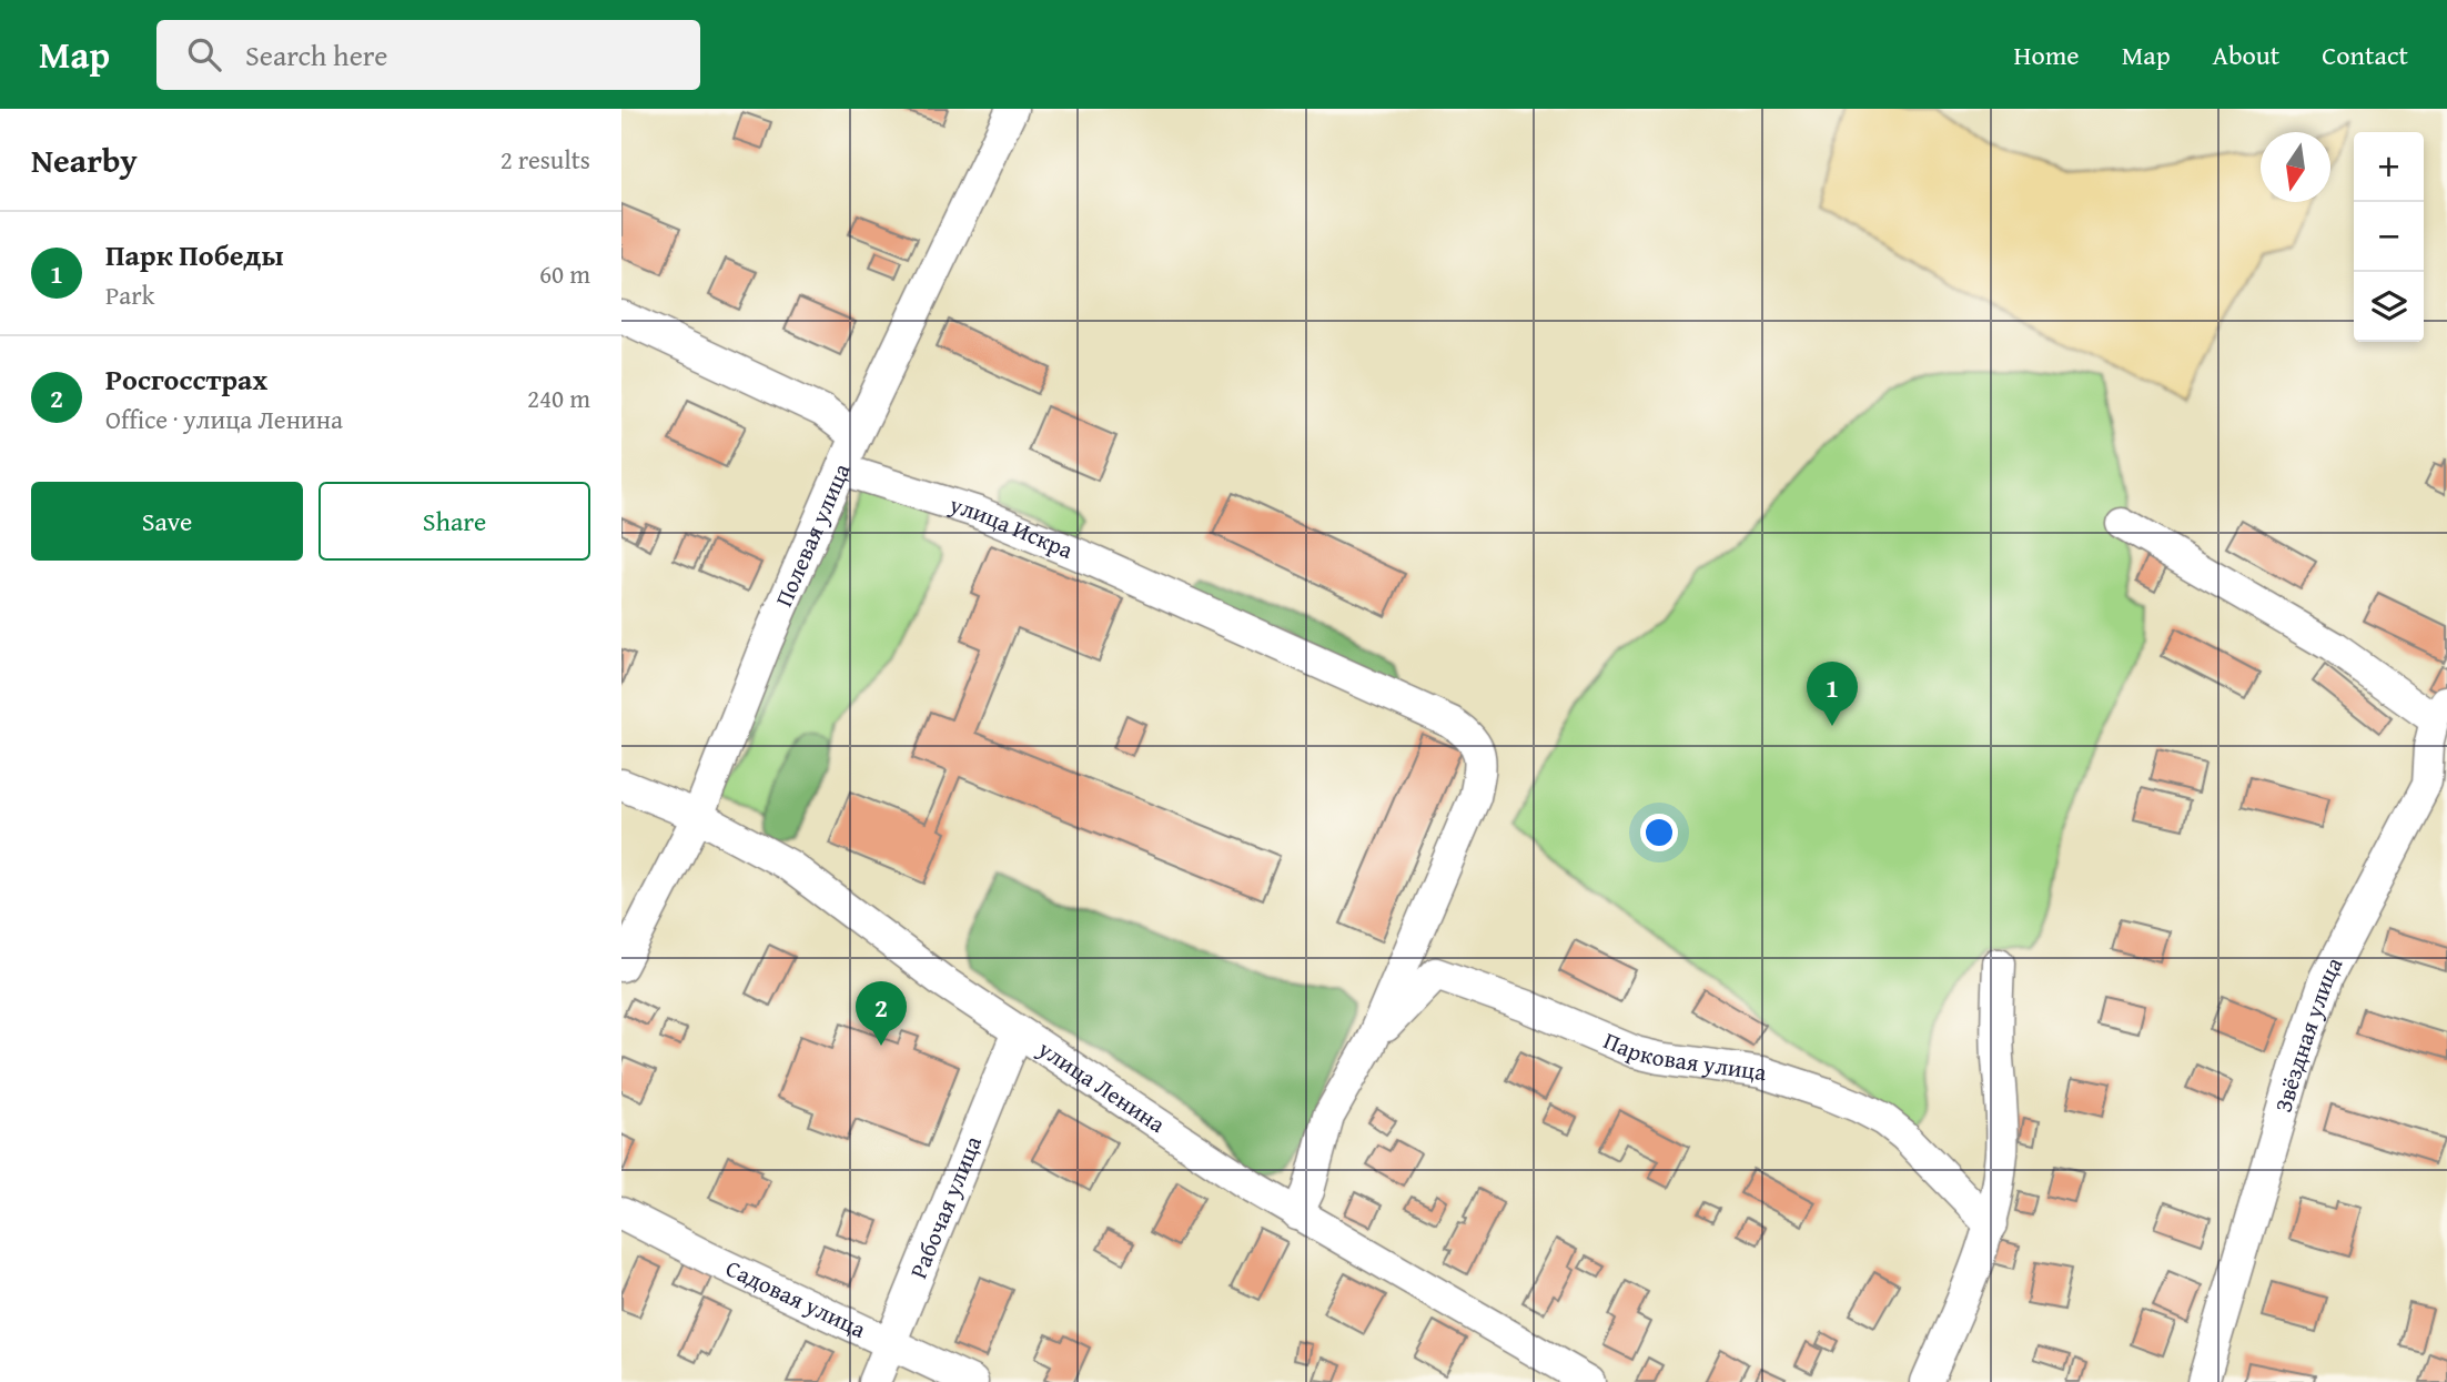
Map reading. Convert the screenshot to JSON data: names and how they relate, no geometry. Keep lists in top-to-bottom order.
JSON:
{
  "streets": {
    "street": [
      "улица Искра",
      "Полевая улица",
      "Звёздная улица",
      "Парковая улица",
      "улица Ленина",
      "Рабочая улица",
      "Садовая улица"
    ]
  },
  "crossings": [
    ["улица Искра", "Полевая улица"],
    ["улица Искра", "Парковая улица"],
    ["Полевая улица", "улица Ленина"],
    ["улица Ленина", "Рабочая улица"],
    ["Рабочая улица", "Садовая улица"]
  ],
  "north": "bottom",
  "page": {
    "header": "Map",
    "search": "Search here",
    "nav": [
      "Home",
      "Map",
      "About",
      "Contact"
    ],
    "heading": ["Nearby", "2 results"],
    "map_buttons": ["+", "−"],
    "list": [
      {
        "mark": "1",
        "name": "Парк Победы",
        "note": "Park",
        "value": "60 m"
      },
      {
        "mark": "2",
        "name": "Росгосстрах",
        "note": "Office · улица Ленина",
        "value": "240 m"
      }
    ],
    "buttons": ["Save", "Share"],
    "pins": ["1", "2"]
  }
}
